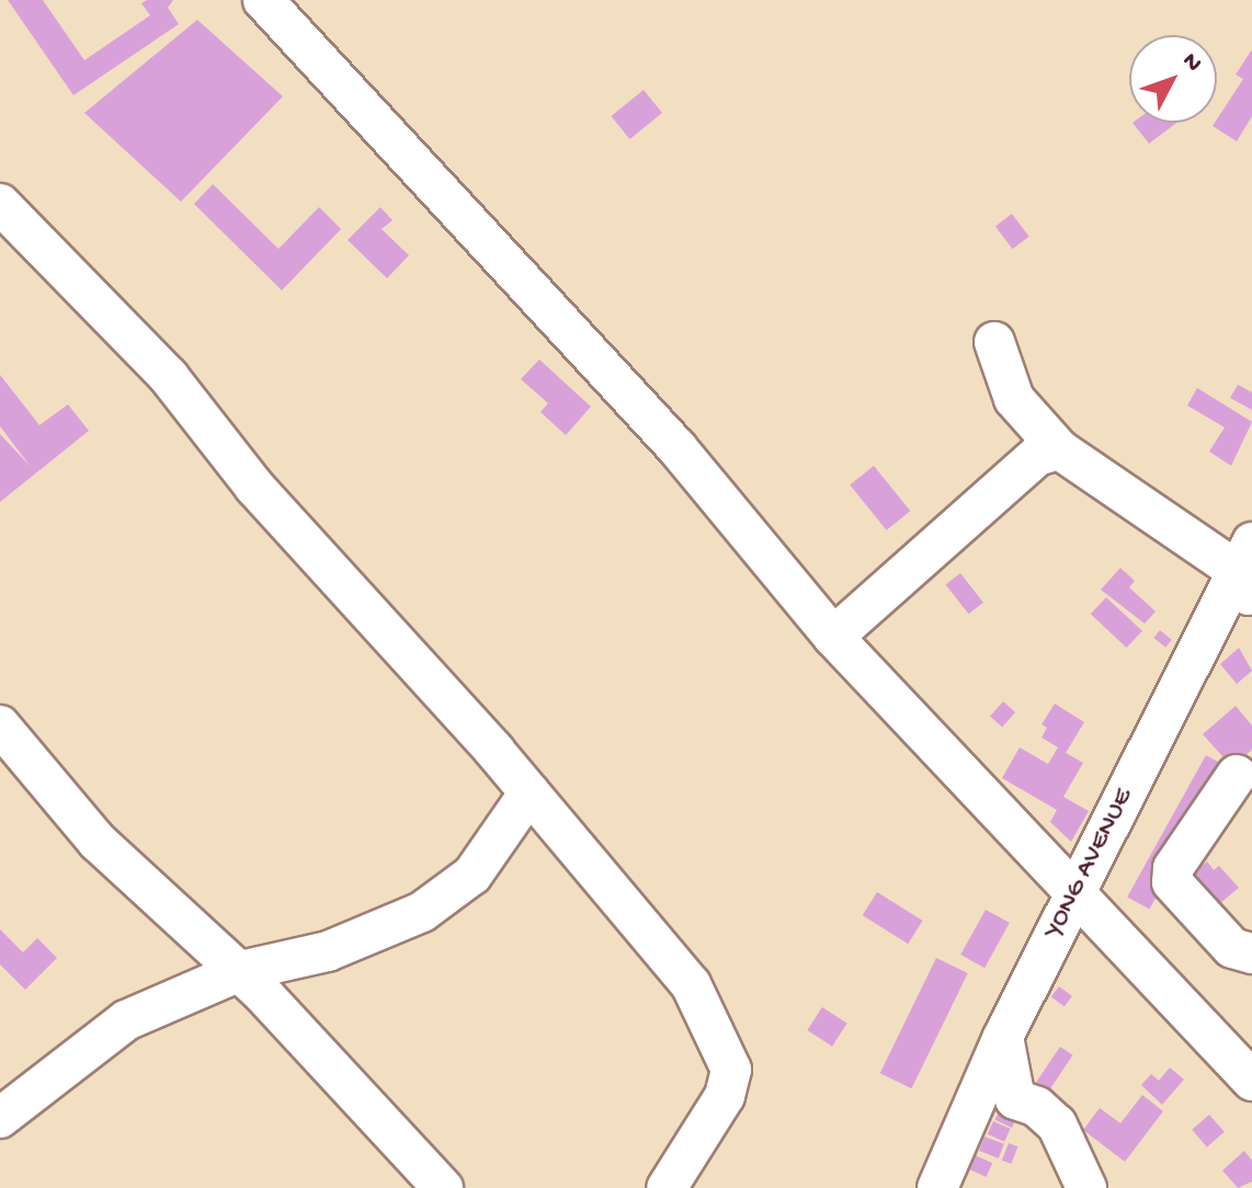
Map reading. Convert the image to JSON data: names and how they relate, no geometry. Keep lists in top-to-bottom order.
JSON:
{
  "streets": {
    "street": ["YONG AVENUE"]
  },
  "north": "top right"
}
